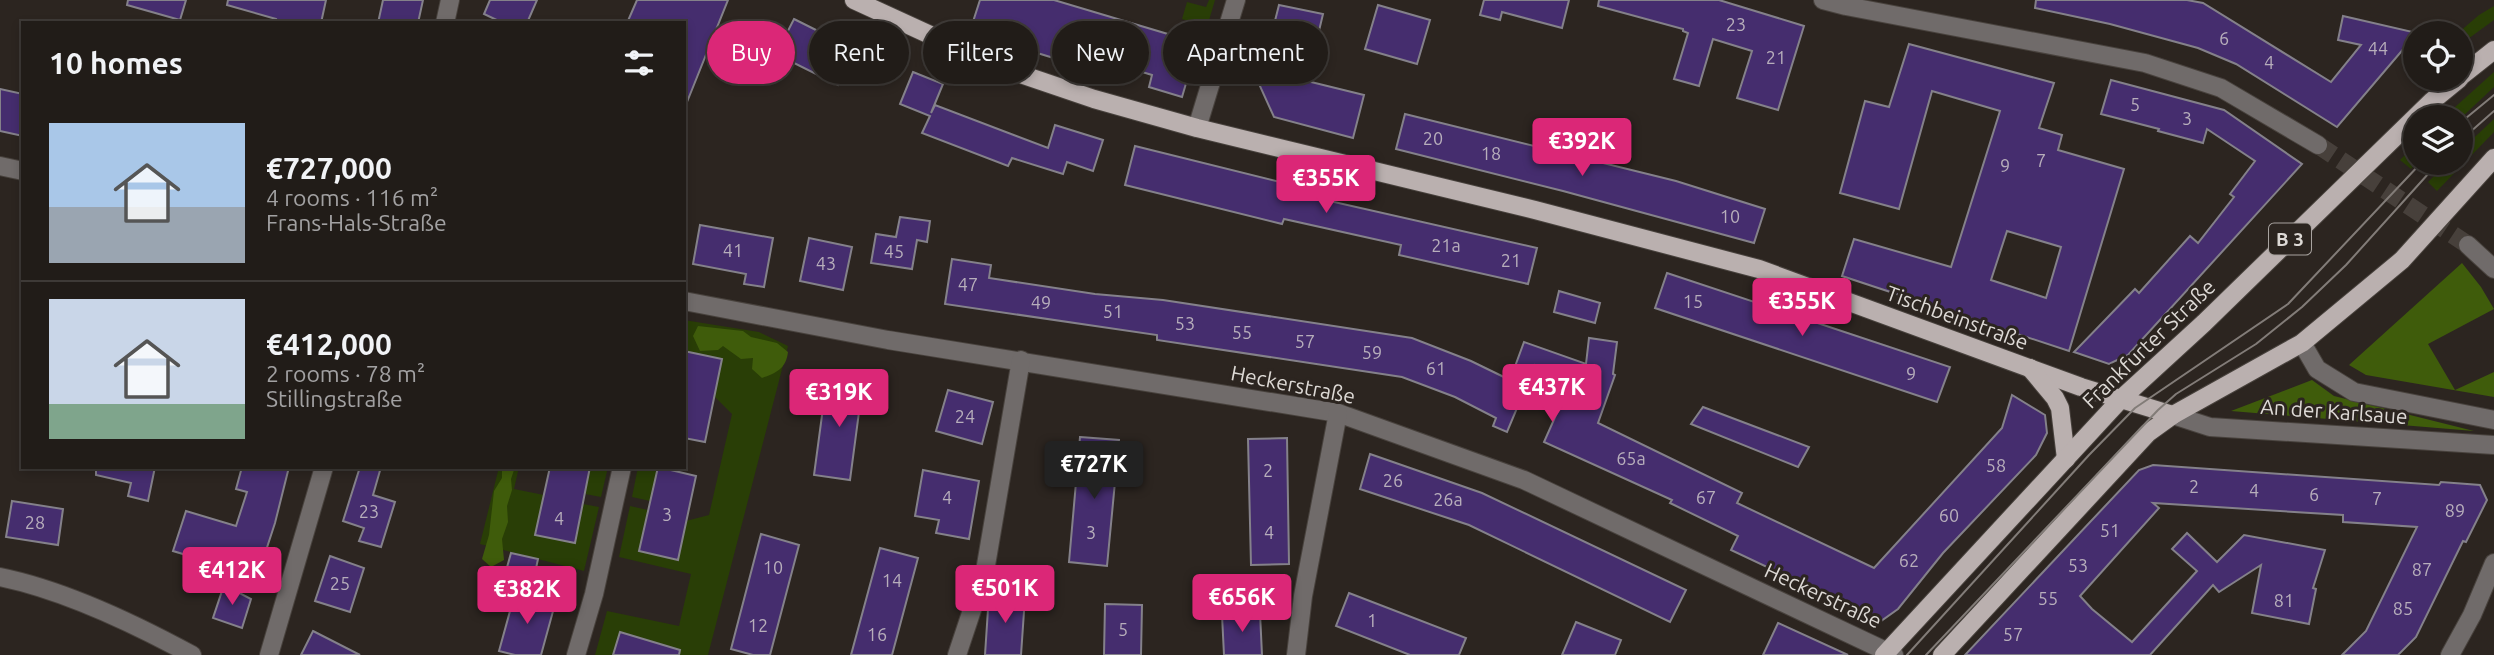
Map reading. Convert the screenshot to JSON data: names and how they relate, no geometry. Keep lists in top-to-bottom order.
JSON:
{
  "streets": {
    "main road": ["B 3", "Tischbeinstraße", "Frankfurter Straße"],
    "street": ["Heckerstraße", "An der Karlsaue"]
  },
  "crossings": [
    ["Tischbeinstraße", "Frankfurter Straße"],
    ["Tischbeinstraße", "An der Karlsaue"],
    ["Frankfurter Straße", "Heckerstraße"]
  ],
  "house_numbers": [
    "23",
    "6",
    "44",
    "21",
    "4",
    "5",
    "3",
    "20",
    "18",
    "7",
    "9",
    "10",
    "21a",
    "41",
    "45",
    "21",
    "43",
    "47",
    "15",
    "49",
    "51",
    "53",
    "55",
    "57",
    "59",
    "61",
    "9",
    "24",
    "65a",
    "58",
    "2",
    "26",
    "2",
    "4",
    "6",
    "4",
    "67",
    "7",
    "26a",
    "89",
    "23",
    "3",
    "60",
    "4",
    "28",
    "51",
    "3",
    "4",
    "62",
    "53",
    "10",
    "87",
    "14",
    "25",
    "55",
    "81",
    "85",
    "1",
    "12",
    "5",
    "16",
    "57"
  ],
  "page": {
    "chip": [
      "Buy",
      "Rent",
      "Filters",
      "New",
      "Apartment"
    ],
    "heading": "10 homes",
    "list": [
      {
        "name": "€727,000",
        "note": "4 rooms · 116 m² · Frans-Hals-Straße"
      },
      {
        "name": "€412,000",
        "note": "2 rooms · 78 m² · Stillingstraße"
      }
    ],
    "price": [
      "€392K",
      "€355K",
      "€355K",
      "€437K",
      "€319K",
      "€727K",
      "€412K",
      "€501K",
      "€382K",
      "€656K"
    ]
  }
}
